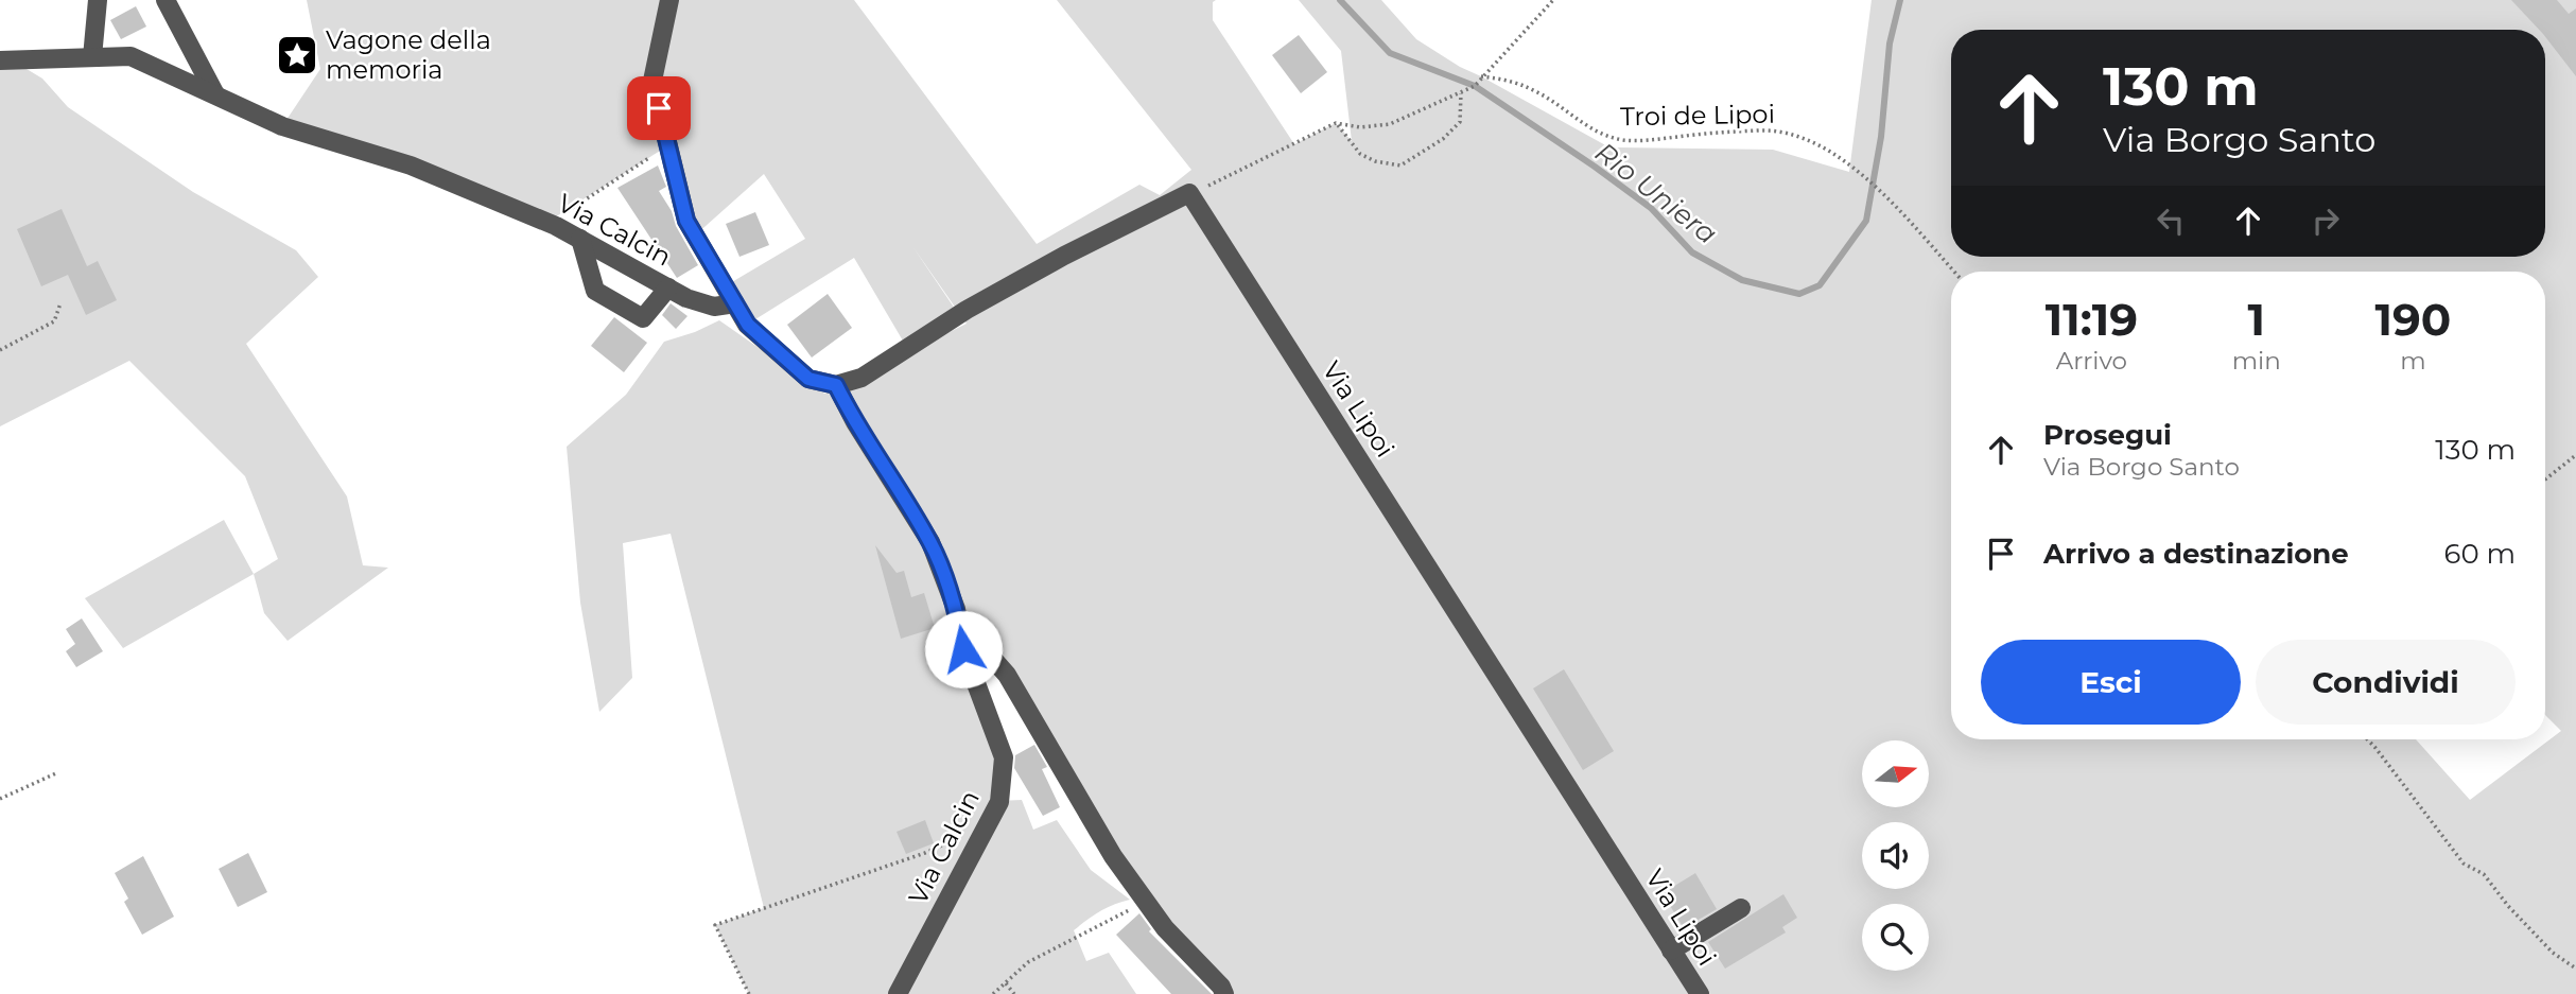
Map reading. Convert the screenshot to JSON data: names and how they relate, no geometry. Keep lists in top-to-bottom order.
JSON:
{
  "streets": {
    "street": ["Via Calcin", "Via Lipoi"],
    "path": ["Troi de Lipoi"]
  },
  "water": ["Rio Uniera"],
  "places": {
    "place": ["Vagone della memoria"]
  },
  "north": "right",
  "page": {
    "turn": ["130 m", "Via Borgo Santo"],
    "eta": [
      "11:19",
      "Arrivo",
      "1",
      "min",
      "190",
      "m"
    ],
    "list": [
      {
        "name": "Prosegui",
        "note": "Via Borgo Santo",
        "value": "130 m"
      },
      {
        "name": "Arrivo a destinazione",
        "value": "60 m"
      }
    ],
    "buttons": ["Esci", "Condividi"]
  }
}
